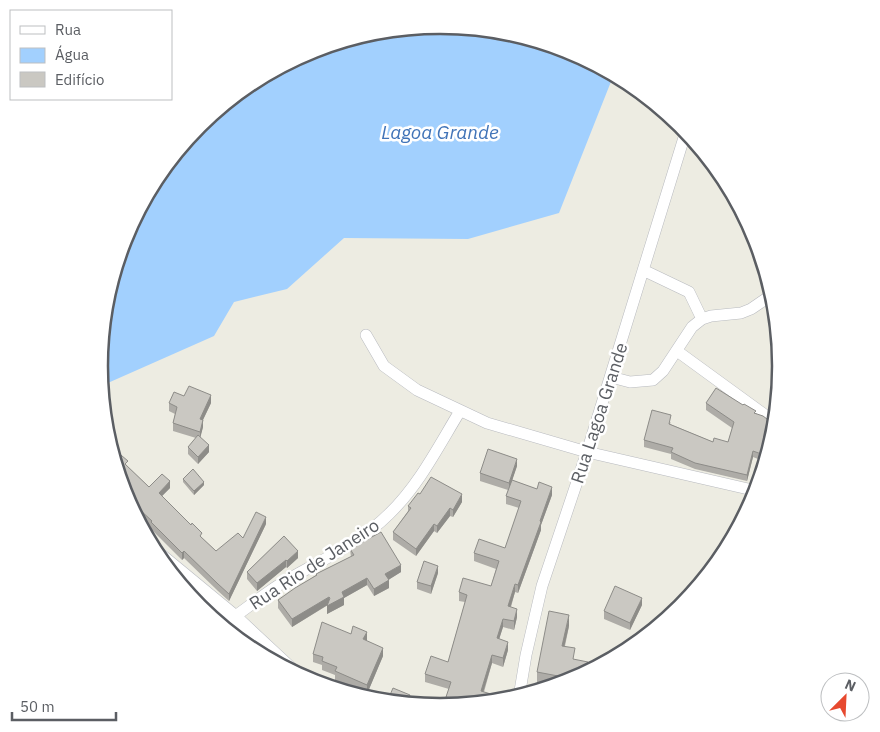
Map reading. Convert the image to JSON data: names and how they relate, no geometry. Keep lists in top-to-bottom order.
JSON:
{
  "streets": {
    "street": ["Rua Lagoa Grande", "Rua Rio de Janeiro"]
  },
  "water": ["Lagoa Grande"],
  "legend": ["Rua", "Água", "Edifício"],
  "scale_bar": "50 m",
  "north": "top right"
}
